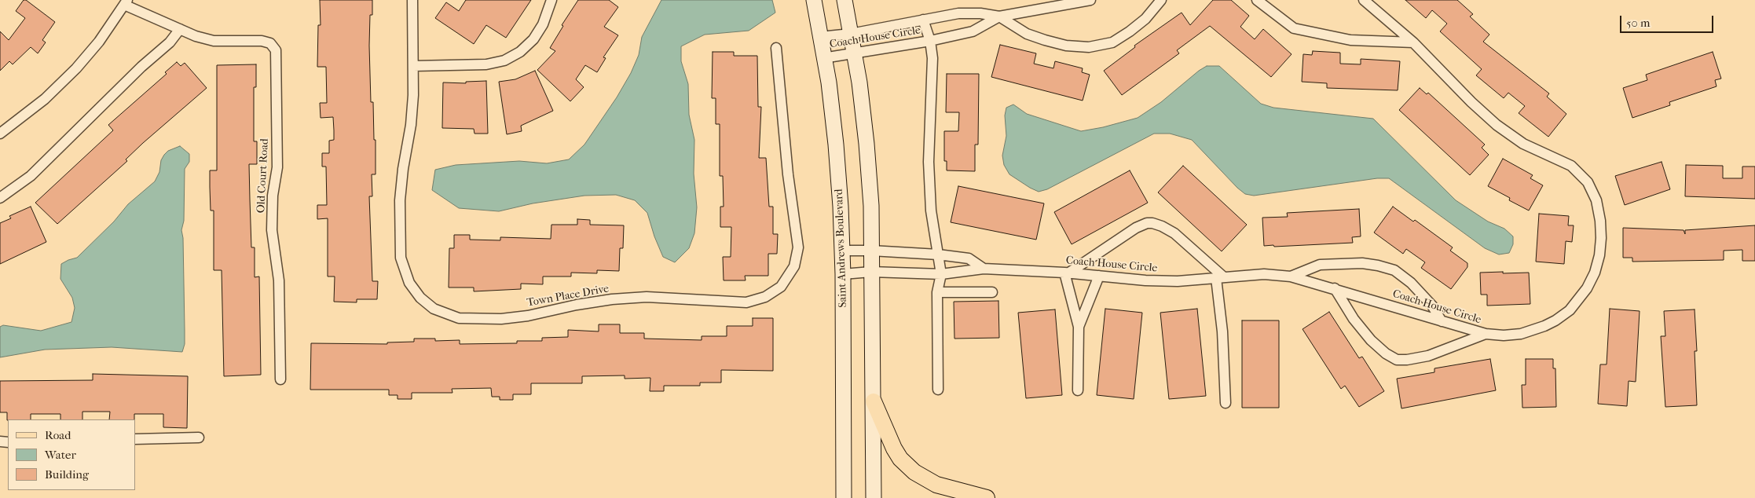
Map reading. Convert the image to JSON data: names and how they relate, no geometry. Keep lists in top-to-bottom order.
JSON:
{
  "streets": {
    "street": [
      "Coach House Circle",
      "Old Court Road",
      "Saint Andrews Boulevard",
      "Town Place Drive"
    ]
  },
  "crossings": [
    ["Coach House Circle", "Saint Andrews Boulevard"]
  ],
  "legend": ["Road", "Water", "Building"],
  "scale_bar": "50 m"
}
